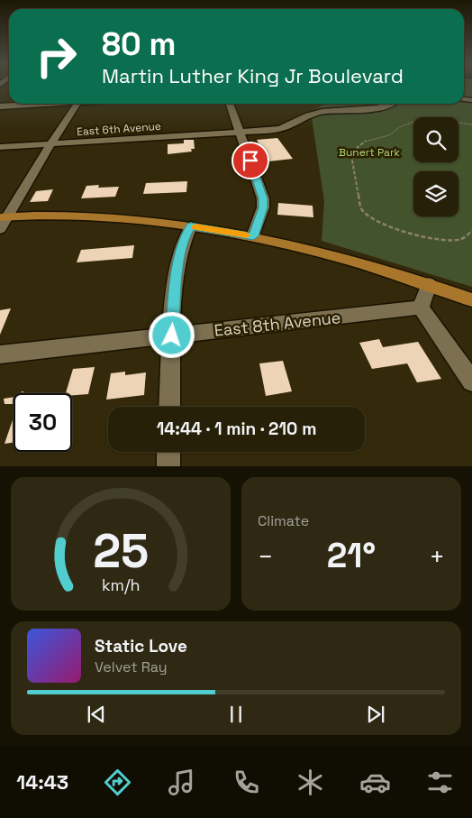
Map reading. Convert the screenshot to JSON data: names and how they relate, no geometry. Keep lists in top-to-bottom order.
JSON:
{
  "streets": {
    "street": ["East 6th Avenue", "East 8th Avenue"]
  },
  "parks": ["Bunert Park"],
  "page": {
    "turn": ["80 m", "Martin Luther King Jr Boulevard"],
    "limit": "30",
    "trip": "14:44 · 1 min · 210 m",
    "tile": "Climate",
    "heat": ["−", "21°", "+"],
    "song": ["Static Love", "Velvet Ray"],
    "tabs": "14:43",
    "gauge": ["25", "km/h"]
  }
}
